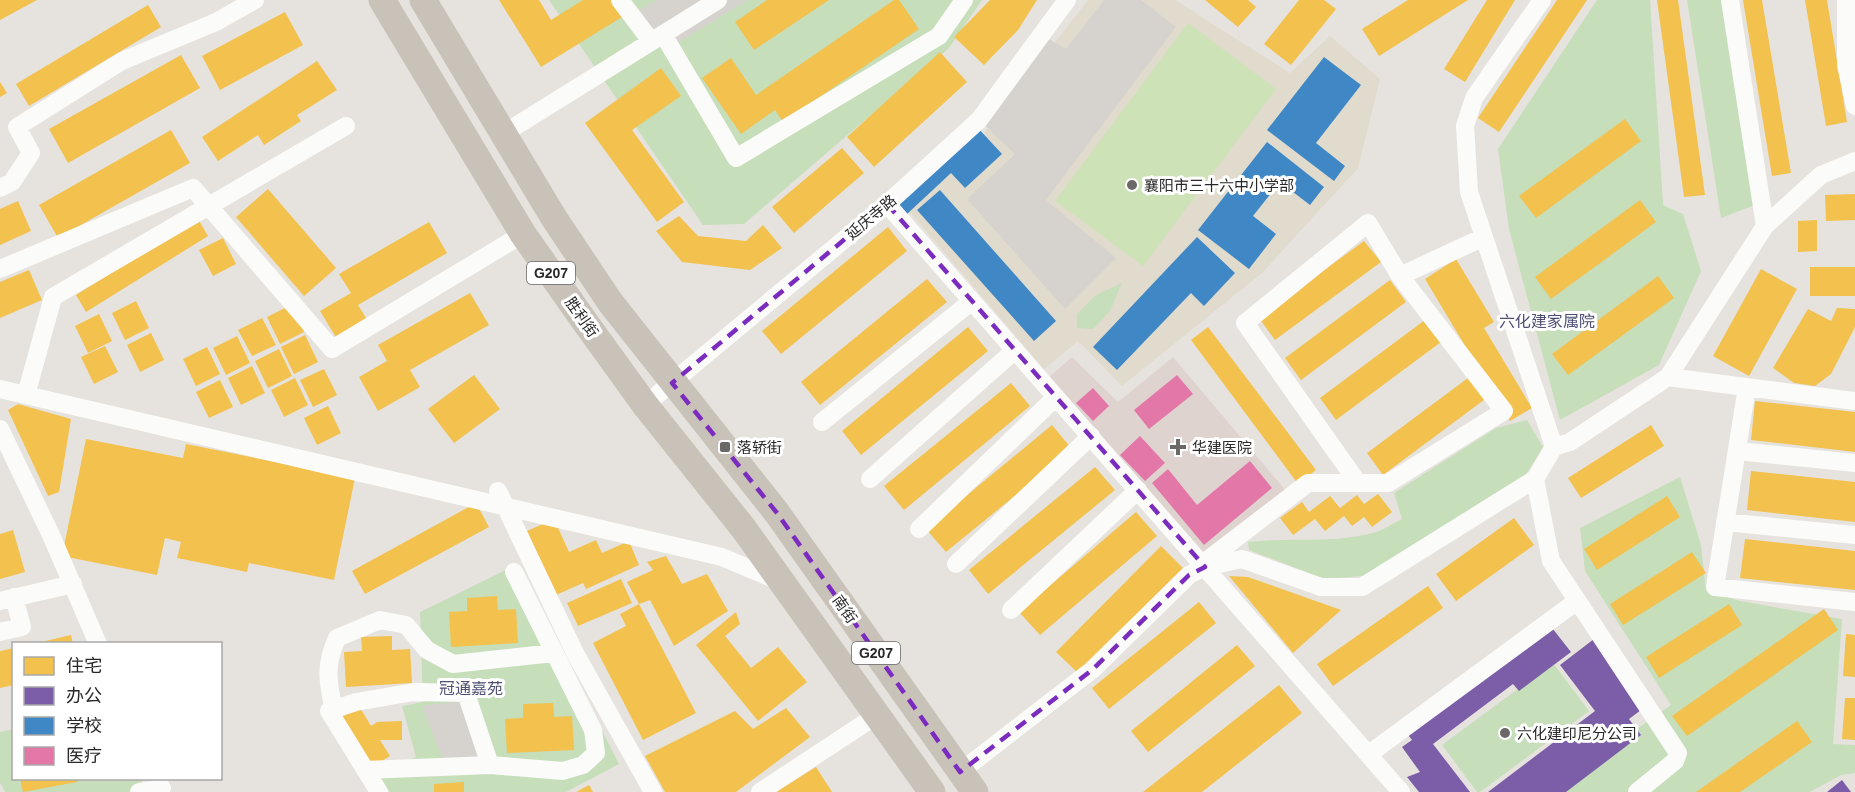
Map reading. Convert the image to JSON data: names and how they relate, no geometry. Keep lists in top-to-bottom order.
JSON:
{
  "streets": {
    "highway": ["G207", "胜利街", "南街"],
    "street": ["延庆寺路"]
  },
  "crossings": [
    ["延庆寺路", "胜利街"],
    ["延庆寺路", "南街"],
    ["G207", "胜利街"]
  ],
  "districts": ["六化建家属院", "冠通嘉苑"],
  "places": {
    "other": ["襄阳市三十六中小学部", "六化建印尼分公司"],
    "transit": ["落轿街"],
    "health": ["华建医院"]
  },
  "legend": [
    "住宅",
    "办公",
    "学校",
    "医疗"
  ]
}
